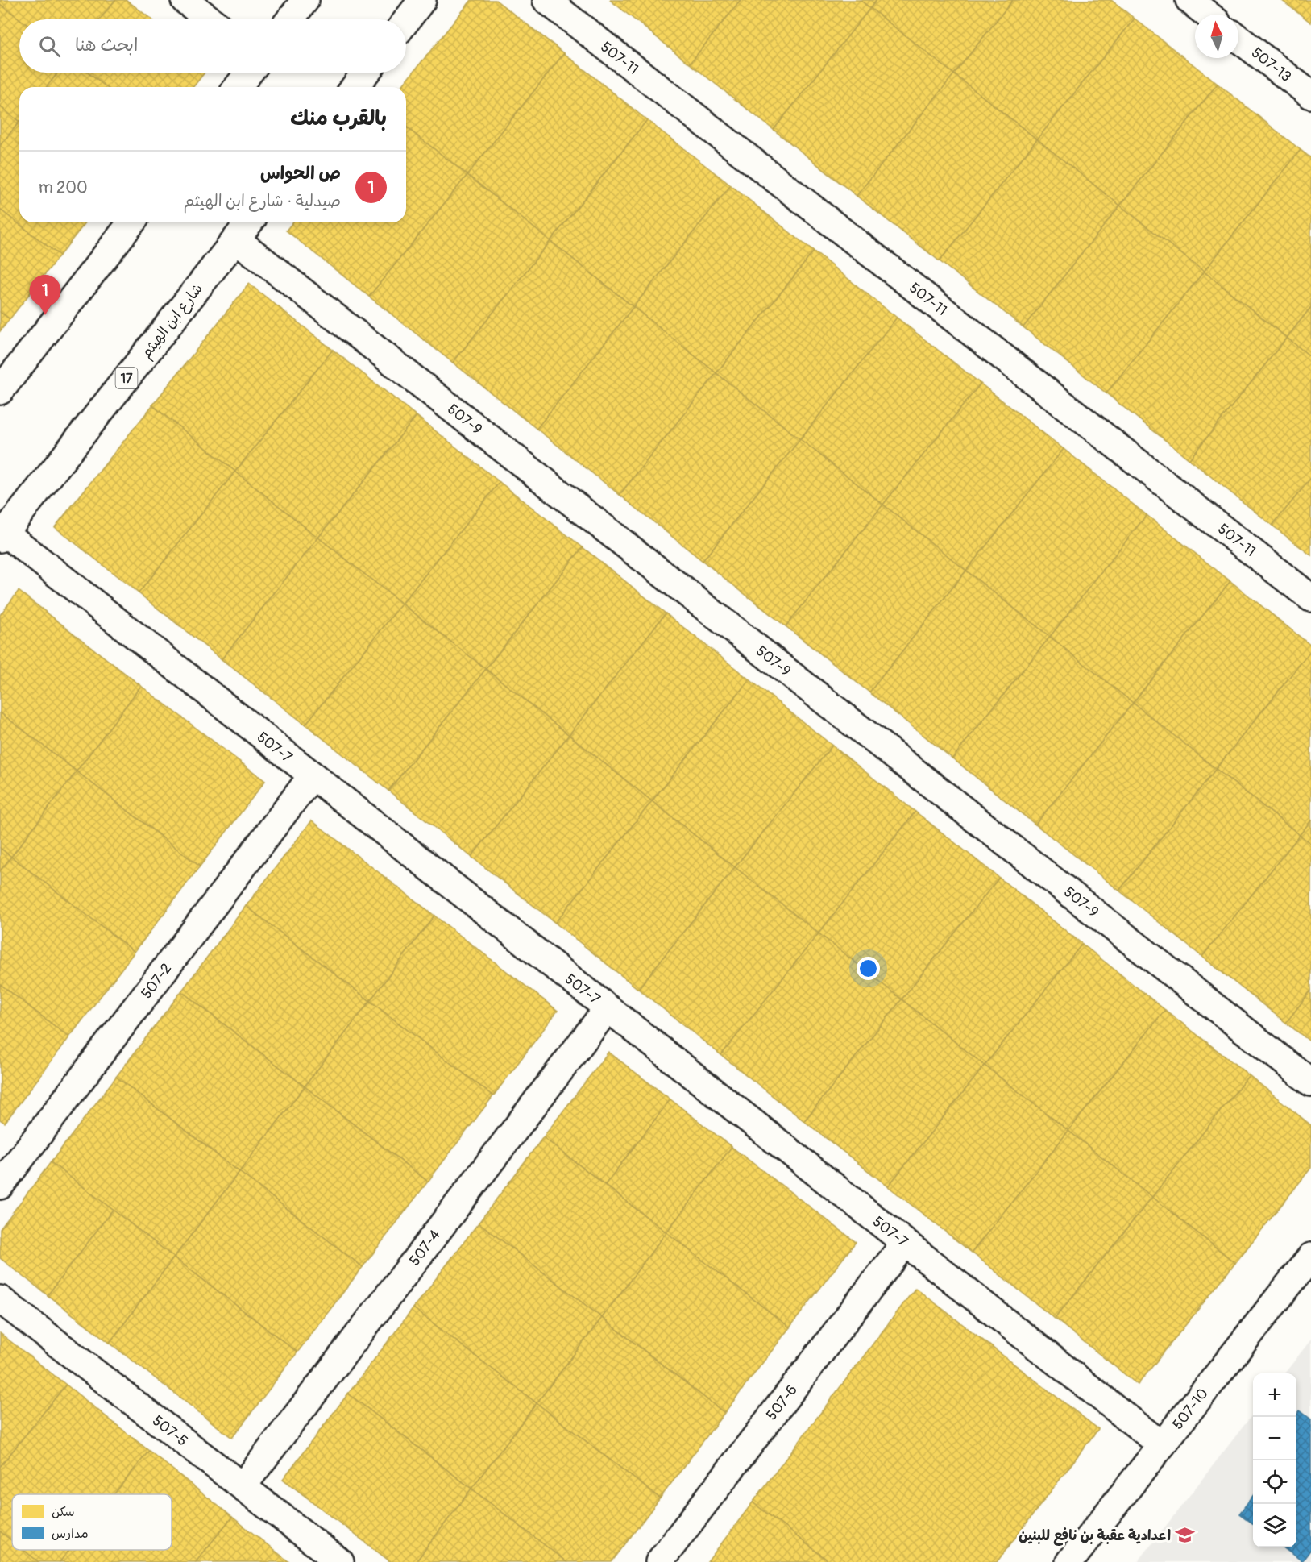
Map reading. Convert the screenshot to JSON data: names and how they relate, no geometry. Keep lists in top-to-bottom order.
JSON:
{
  "streets": {
    "street": [
      "507-11",
      "507-13",
      "شارع ابن الهيثم",
      "17",
      "507-9",
      "507-7",
      "507-2",
      "507-4",
      "507-6",
      "507-10",
      "507-5"
    ]
  },
  "crossings": [
    ["شارع ابن الهيثم", "507-9"],
    ["شارع ابن الهيثم", "507-7"],
    ["507-7", "507-2"],
    ["507-7", "507-4"],
    ["507-7", "507-6"],
    ["507-7", "507-10"],
    ["507-4", "507-5"]
  ],
  "places": {
    "school or university": ["اعدادية عقبة بن نافع للبنين"]
  },
  "legend": ["سكن", "مدارس"],
  "north": "top",
  "page": {
    "search": "ابحث هنا",
    "heading": "بالقرب منك",
    "list": [
      {
        "mark": "1",
        "name": "ص الحواس",
        "note": "صيدلية · شارع ابن الهيثم",
        "value": "200 m"
      }
    ],
    "pins": "1",
    "map_buttons": ["+", "−"]
  }
}
